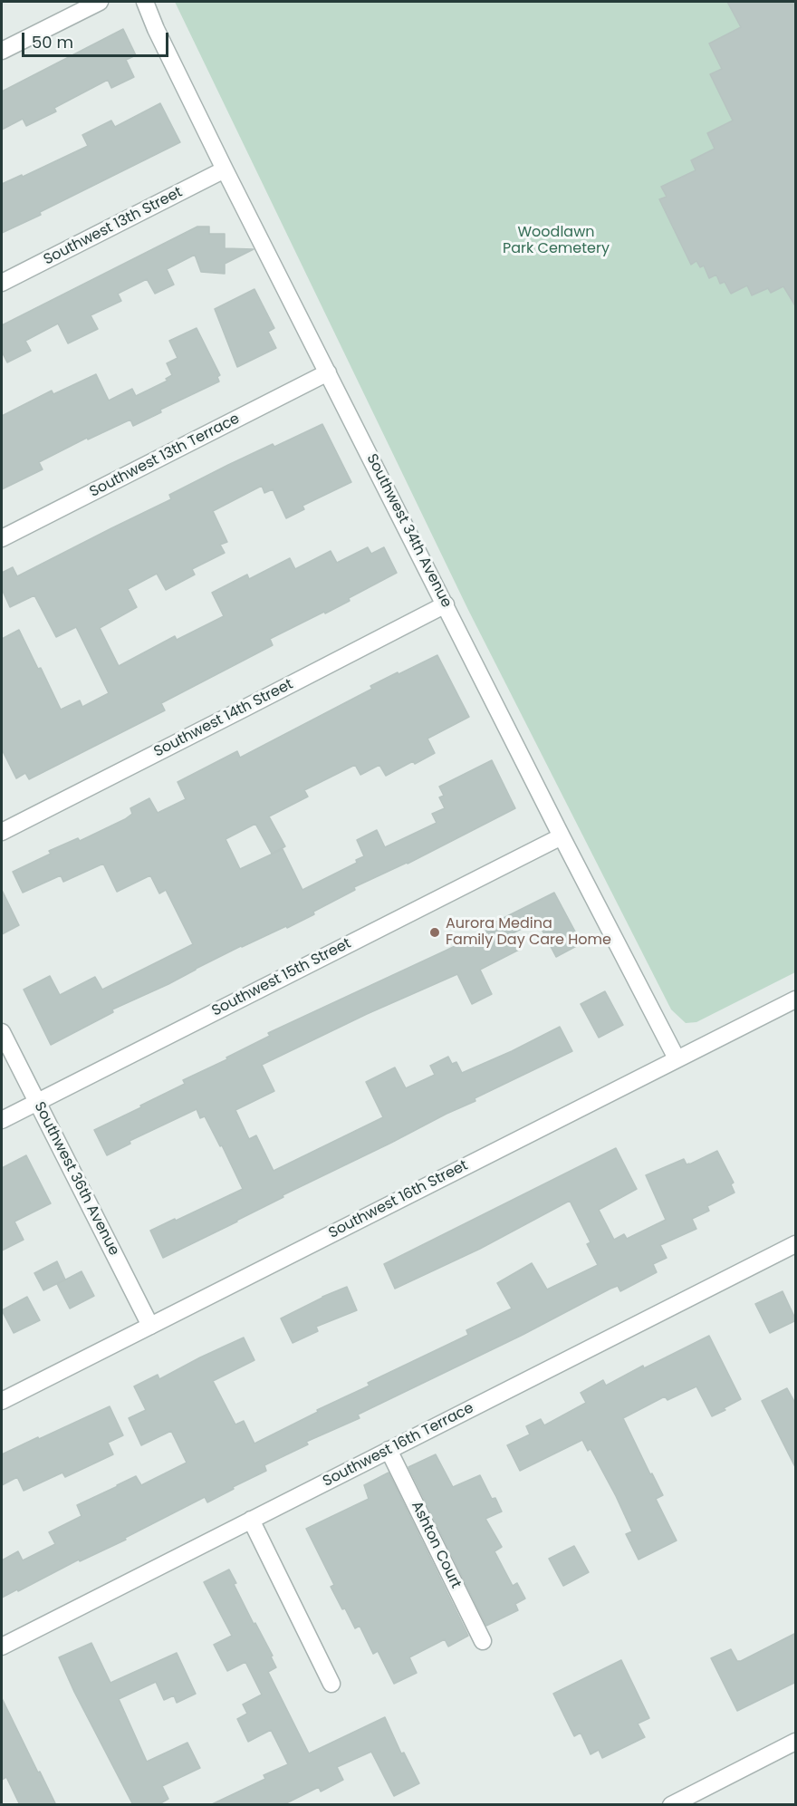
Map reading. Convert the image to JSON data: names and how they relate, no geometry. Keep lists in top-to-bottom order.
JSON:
{
  "streets": {
    "street": [
      "Southwest 13th Street",
      "Southwest 13th Terrace",
      "Southwest 34th Avenue",
      "Southwest 14th Street",
      "Southwest 15th Street",
      "Southwest 36th Avenue",
      "Southwest 16th Street",
      "Southwest 16th Terrace",
      "Ashton Court"
    ]
  },
  "crossings": [
    ["Southwest 13th Street", "Southwest 34th Avenue"],
    ["Southwest 13th Terrace", "Southwest 34th Avenue"],
    ["Southwest 34th Avenue", "Southwest 14th Street"],
    ["Southwest 34th Avenue", "Southwest 15th Street"],
    ["Southwest 34th Avenue", "Southwest 16th Street"],
    ["Southwest 15th Street", "Southwest 36th Avenue"],
    ["Southwest 36th Avenue", "Southwest 16th Street"],
    ["Southwest 16th Terrace", "Ashton Court"]
  ],
  "parks": ["Woodlawn Park Cemetery"],
  "places": ["Aurora Medina Family Day Care Home"],
  "scale_bar": "50 m"
}
